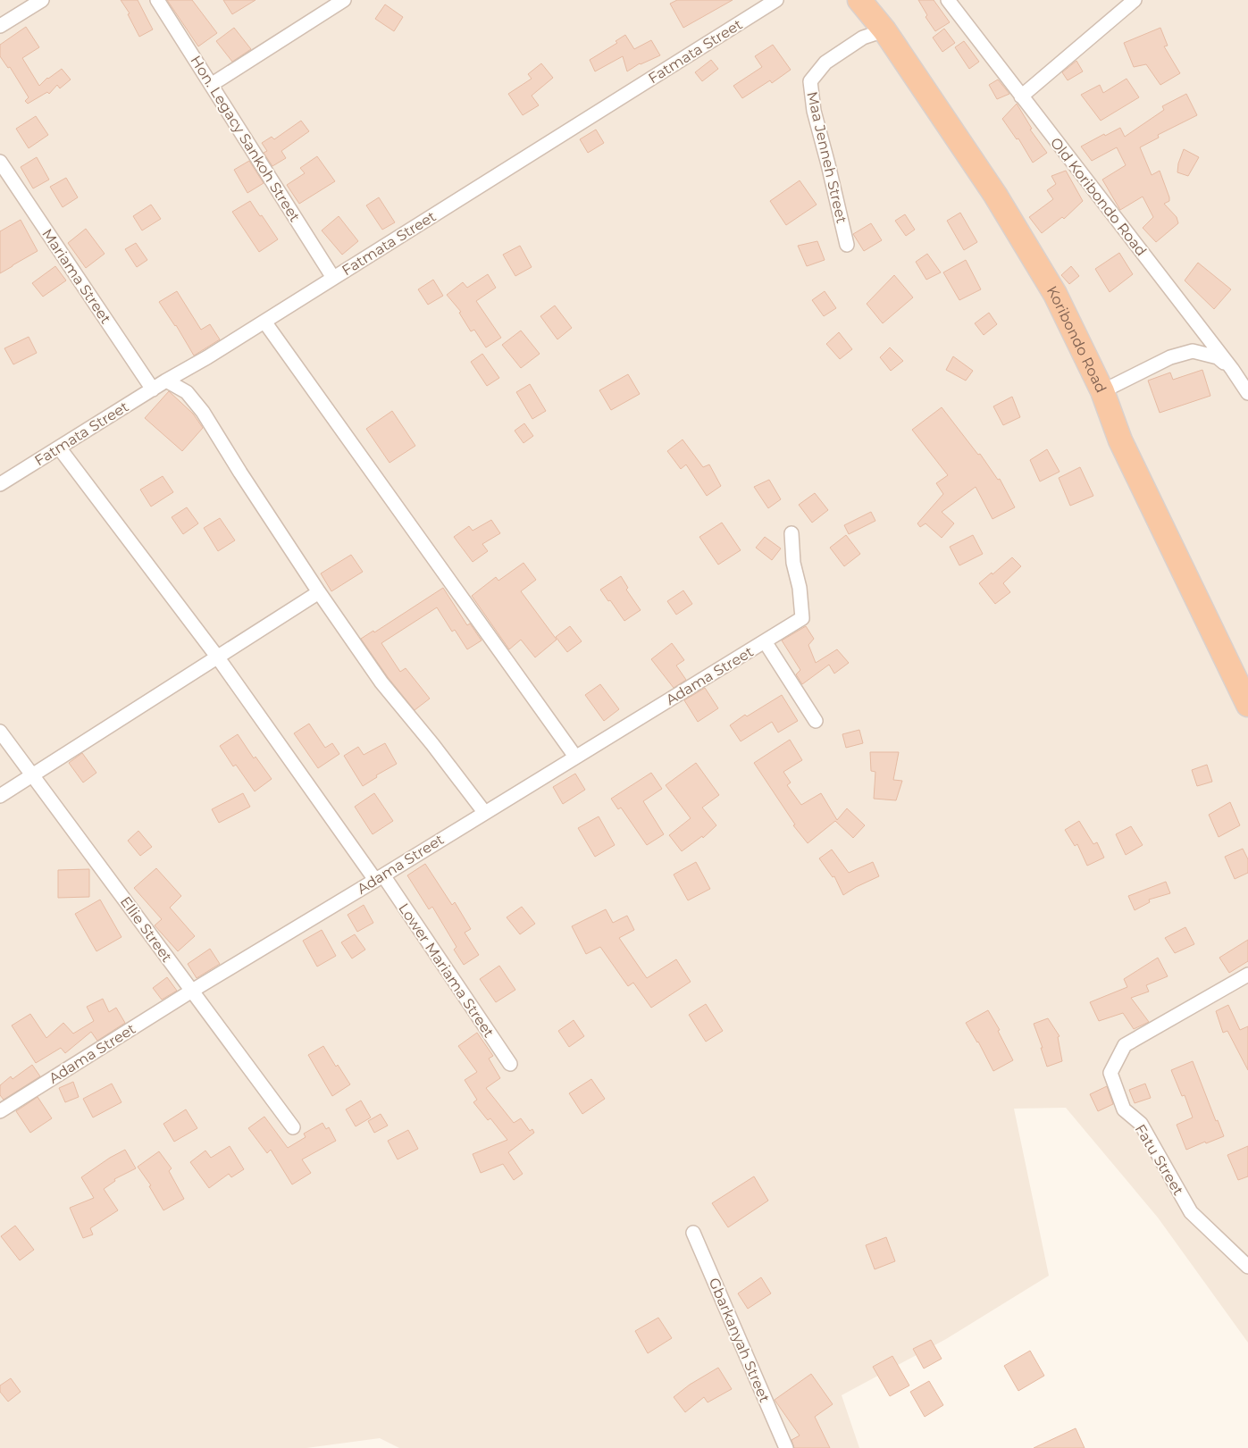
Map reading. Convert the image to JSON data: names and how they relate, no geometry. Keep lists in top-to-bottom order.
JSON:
{
  "streets": {
    "highway": ["Koribondo Road"],
    "street": [
      "Fatmata Street",
      "Hon. Legacy Sankoh Street",
      "Maa Jenneh Street",
      "Old Koribondo Road",
      "Mariama Street",
      "Adama Street",
      "Ellie Street",
      "Lower Mariama Street",
      "Fatu Street",
      "Gbarkanyah Street"
    ]
  },
  "crossings": [
    ["Fatmata Street", "Hon. Legacy Sankoh Street"],
    ["Fatmata Street", "Mariama Street"],
    ["Fatmata Street", "Lower Mariama Street"],
    ["Maa Jenneh Street", "Koribondo Road"],
    ["Adama Street", "Ellie Street"],
    ["Adama Street", "Lower Mariama Street"]
  ]
}
